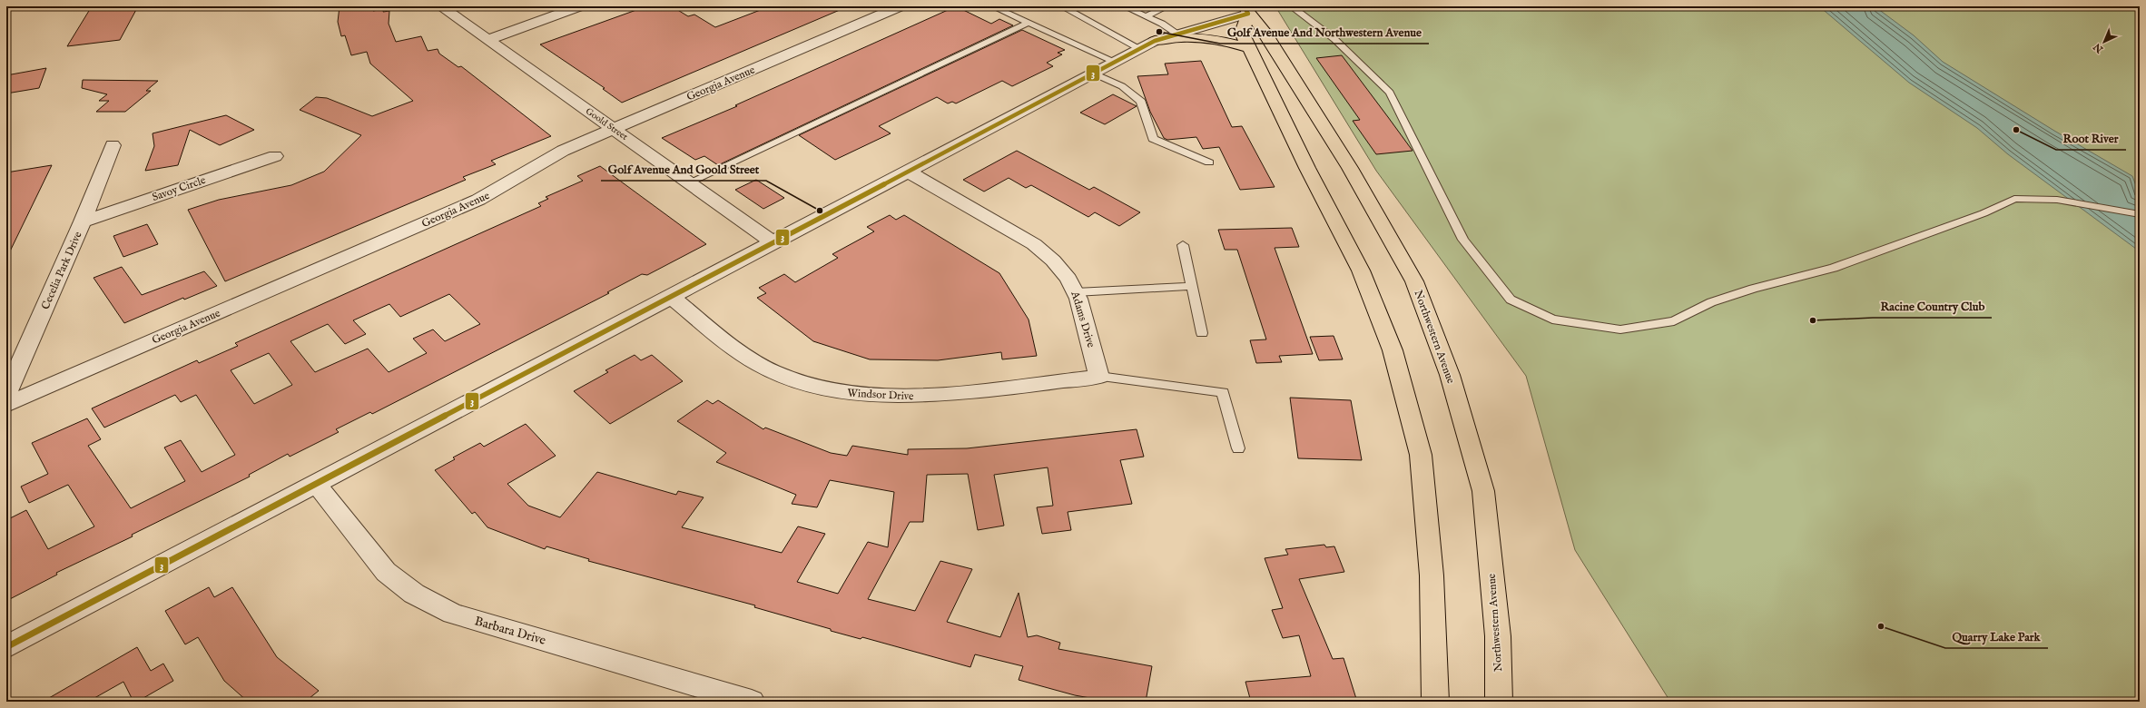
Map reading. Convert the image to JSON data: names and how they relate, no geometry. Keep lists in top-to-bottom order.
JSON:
{
  "streets": {
    "main road": ["Northwestern Avenue"],
    "street": [
      "Georgia Avenue",
      "Goold Street",
      "Savoy Circle",
      "Cecelia Park Drive",
      "Adams Drive",
      "Windsor Drive",
      "Barbara Drive"
    ]
  },
  "crossings": [
    ["Georgia Avenue", "Goold Street"],
    ["Savoy Circle", "Cecelia Park Drive"],
    ["Adams Drive", "Windsor Drive"]
  ],
  "places": [
    "Golf Avenue And Northwestern Avenue",
    "Root River",
    "Golf Avenue And Goold Street",
    "Racine Country Club",
    "Quarry Lake Park"
  ],
  "lines": ["transit line 3"],
  "north": "bottom left"
}
